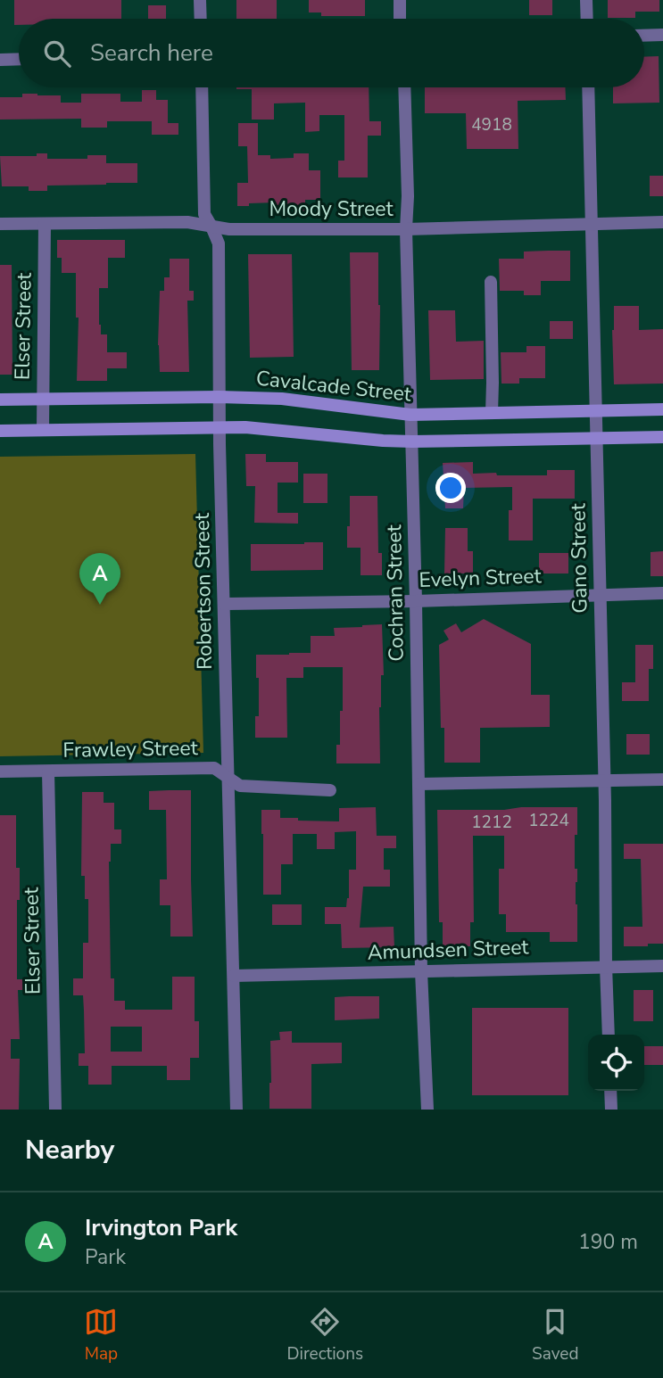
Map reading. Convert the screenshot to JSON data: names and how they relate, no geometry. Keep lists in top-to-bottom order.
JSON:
{
  "streets": {
    "main road": ["Cavalcade Street"],
    "street": [
      "Moody Street",
      "Elser Street",
      "Gano Street",
      "Evelyn Street",
      "Robertson Street",
      "Cochran Street",
      "Frawley Street",
      "Amundsen Street"
    ]
  },
  "crossings": [
    ["Moody Street", "Elser Street"],
    ["Moody Street", "Gano Street"],
    ["Moody Street", "Robertson Street"],
    ["Moody Street", "Cochran Street"],
    ["Elser Street", "Cavalcade Street"],
    ["Elser Street", "Frawley Street"],
    ["Cavalcade Street", "Gano Street"],
    ["Cavalcade Street", "Robertson Street"],
    ["Cavalcade Street", "Cochran Street"],
    ["Gano Street", "Evelyn Street"],
    ["Gano Street", "Amundsen Street"],
    ["Evelyn Street", "Robertson Street"],
    ["Evelyn Street", "Cochran Street"],
    ["Robertson Street", "Frawley Street"],
    ["Robertson Street", "Amundsen Street"],
    ["Cochran Street", "Amundsen Street"]
  ],
  "house_numbers": ["4918", "1224", "1212"],
  "page": {
    "search": "Search here",
    "pins": "A",
    "heading": "Nearby",
    "list": [
      {
        "mark": "A",
        "name": "Irvington Park",
        "note": "Park",
        "value": "190 m"
      }
    ],
    "nav": ["Map", "Directions", "Saved"]
  }
}
